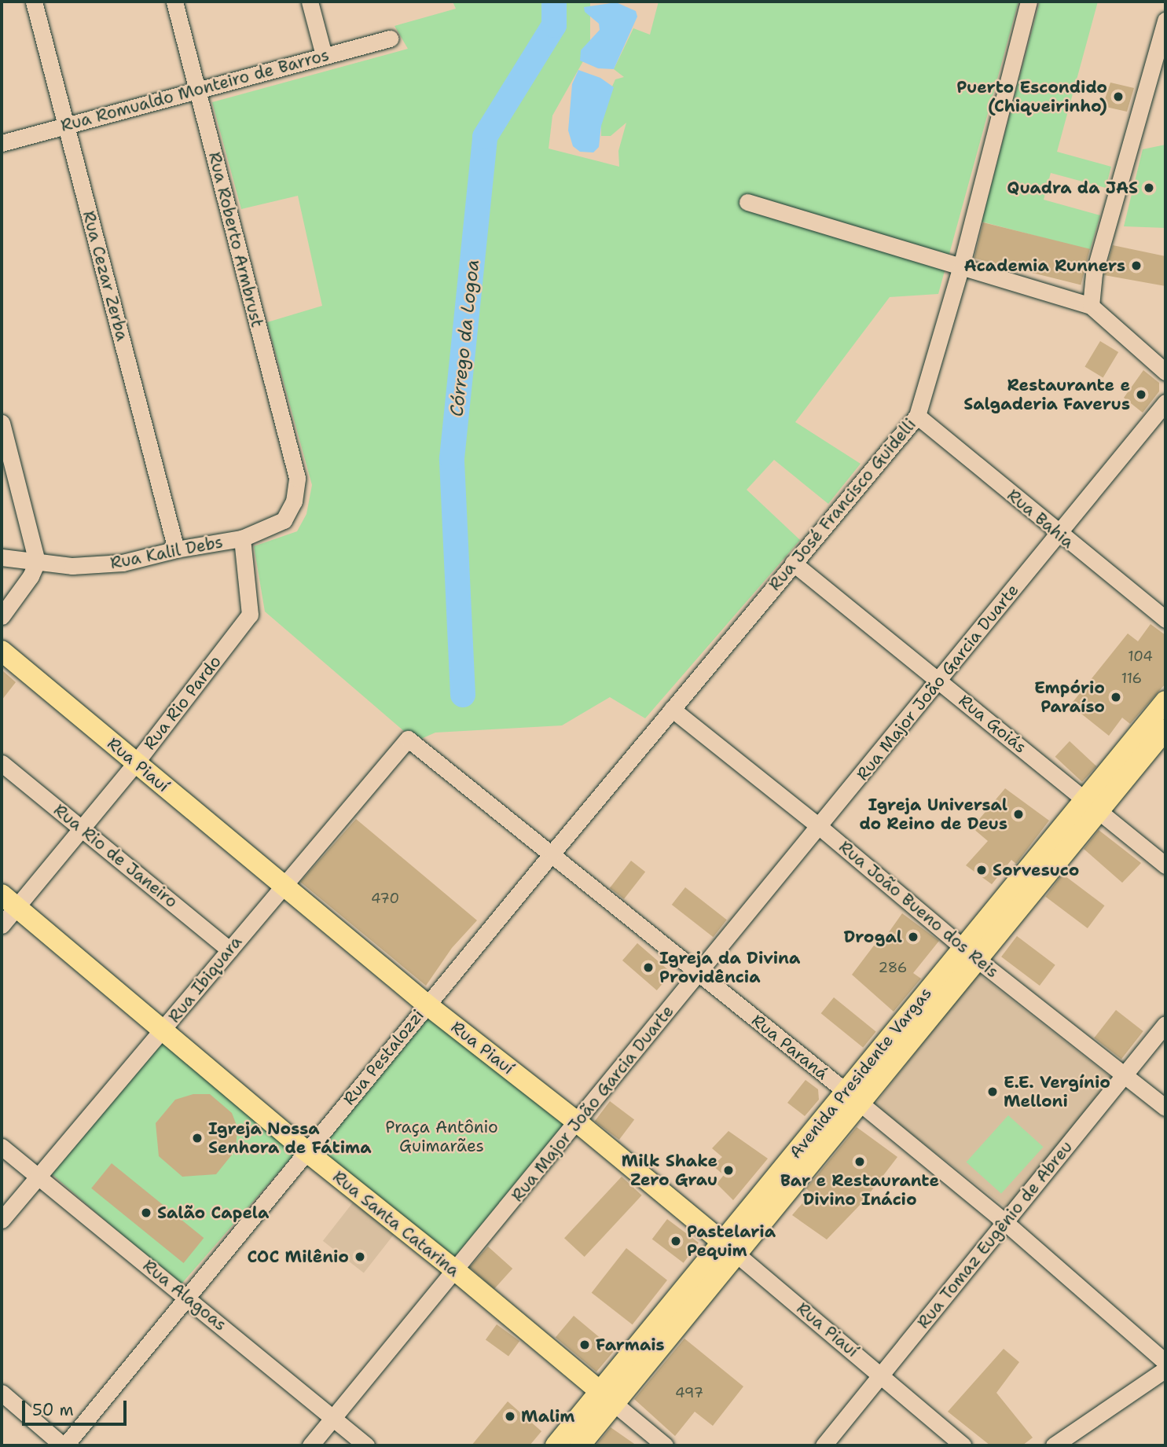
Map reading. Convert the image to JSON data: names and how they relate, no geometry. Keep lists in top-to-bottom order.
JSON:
{
  "streets": {
    "main road": ["Rua Piauí", "Avenida Presidente Vargas", "Rua Santa Catarina"],
    "street": [
      "Rua Romualdo Monteiro de Barros",
      "Rua Roberto Armbrust",
      "Rua Cezar Zerba",
      "Rua José Francisco Guidelli",
      "Rua Bahia",
      "Rua Kalil Debs",
      "Rua Major João Garcia Duarte",
      "Rua Rio Pardo",
      "Rua Goiás",
      "Rua Rio de Janeiro",
      "Rua João Bueno dos Reis",
      "Rua Ibiquara",
      "Rua Paraná",
      "Rua Pestalozzi",
      "Rua Tomaz Eugênio de Abreu",
      "Rua Alagoas"
    ]
  },
  "crossings": [
    ["Rua Romualdo Monteiro de Barros", "Rua Roberto Armbrust"],
    ["Rua Romualdo Monteiro de Barros", "Rua Cezar Zerba"],
    ["Rua Roberto Armbrust", "Rua Kalil Debs"],
    ["Rua Cezar Zerba", "Rua Kalil Debs"],
    ["Rua José Francisco Guidelli", "Rua Bahia"],
    ["Rua José Francisco Guidelli", "Rua Goiás"],
    ["Rua José Francisco Guidelli", "Rua Pestalozzi"],
    ["Rua Bahia", "Rua Major João Garcia Duarte"],
    ["Rua Kalil Debs", "Rua Rio Pardo"],
    ["Rua Major João Garcia Duarte", "Rua Goiás"],
    ["Rua Major João Garcia Duarte", "Rua Piauí"],
    ["Rua Major João Garcia Duarte", "Rua João Bueno dos Reis"],
    ["Rua Major João Garcia Duarte", "Rua Paraná"],
    ["Rua Major João Garcia Duarte", "Rua Santa Catarina"],
    ["Rua Major João Garcia Duarte", "Rua Alagoas"],
    ["Rua Rio Pardo", "Rua Piauí"],
    ["Rua Rio Pardo", "Rua Rio de Janeiro"],
    ["Rua Rio Pardo", "Rua Santa Catarina"],
    ["Rua Goiás", "Avenida Presidente Vargas"],
    ["Rua Piauí", "Rua Ibiquara"],
    ["Rua Piauí", "Rua Pestalozzi"],
    ["Rua Piauí", "Avenida Presidente Vargas"],
    ["Rua Piauí", "Rua Tomaz Eugênio de Abreu"],
    ["Rua Rio de Janeiro", "Rua Ibiquara"],
    ["Rua João Bueno dos Reis", "Rua Pestalozzi"],
    ["Rua João Bueno dos Reis", "Avenida Presidente Vargas"],
    ["Rua João Bueno dos Reis", "Rua Tomaz Eugênio de Abreu"],
    ["Rua Ibiquara", "Rua Paraná"],
    ["Rua Ibiquara", "Rua Santa Catarina"],
    ["Rua Ibiquara", "Rua Alagoas"],
    ["Rua Paraná", "Rua Pestalozzi"],
    ["Rua Paraná", "Avenida Presidente Vargas"],
    ["Rua Paraná", "Rua Tomaz Eugênio de Abreu"],
    ["Rua Pestalozzi", "Rua Santa Catarina"],
    ["Rua Pestalozzi", "Rua Alagoas"],
    ["Avenida Presidente Vargas", "Rua Santa Catarina"]
  ],
  "water": ["Córrego da Logoa"],
  "parks": ["Praça Antônio Guimarães"],
  "places": [
    "Puerto Escondido (Chiqueirinho)",
    "Quadra da JAS",
    "Academia Runners",
    "Restaurante e Salgaderia Faverus",
    "Empório Paraíso",
    "Igreja Universal do Reino de Deus",
    "Sorvesuco",
    "Drogal",
    "Igreja da Divina Providência",
    "E.E. Vergínio Melloni",
    "Igreja Nossa Senhora de Fátima",
    "Bar e Restaurante Divino Inácio",
    "Milk Shake Zero Grau",
    "Salão Capela",
    "Pastelaria Pequim",
    "COC Milênio",
    "Farmais",
    "Malim"
  ],
  "house_numbers": [
    "104",
    "116",
    "470",
    "286",
    "497"
  ],
  "scale_bar": "50 m"
}
